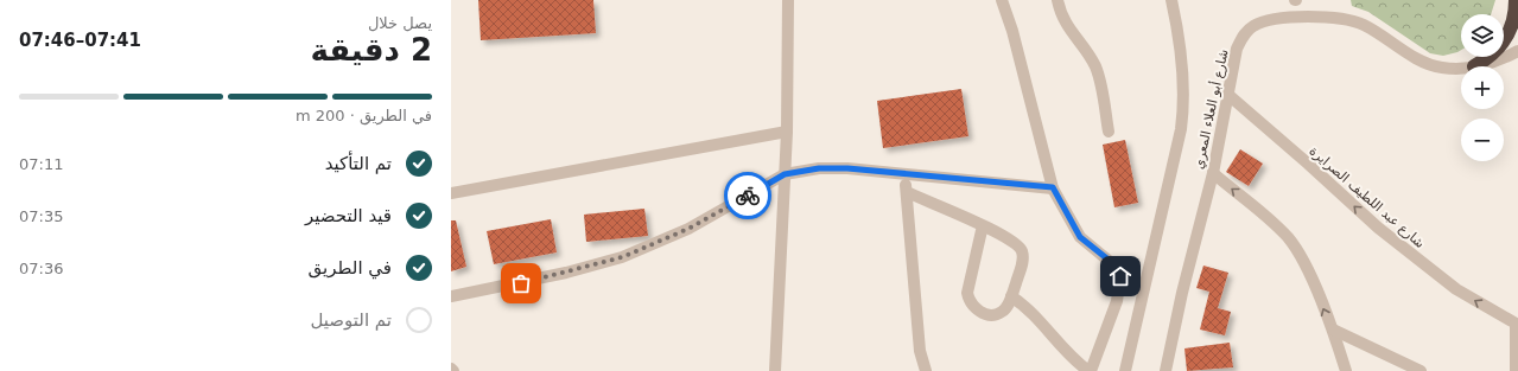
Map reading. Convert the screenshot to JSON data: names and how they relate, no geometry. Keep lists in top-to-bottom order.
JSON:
{
  "streets": {
    "street": ["شارع أبو العلاء المعري", "شارع عبد اللطيف الصرايرة"]
  },
  "crossings": [
    ["شارع أبو العلاء المعري", "شارع عبد اللطيف الصرايرة"]
  ],
  "page": {
    "heading": ["2 دقيقة", "يصل خلال", "07:41–07:46"],
    "map_buttons": ["+", "−"],
    "bar": "في الطريق · 200 m",
    "list": [
      ["تم التأكيد", "07:11"],
      ["قيد التحضير", "07:35"],
      ["في الطريق", "07:36"],
      "تم التوصيل"
    ]
  }
}
